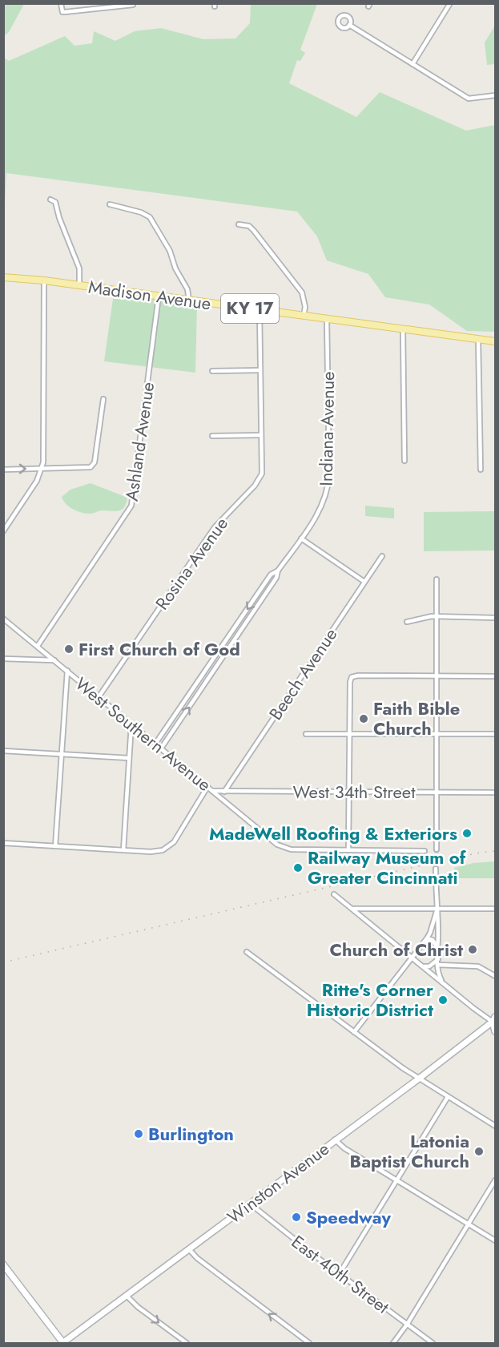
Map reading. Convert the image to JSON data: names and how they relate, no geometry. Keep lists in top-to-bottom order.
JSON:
{
  "streets": {
    "main road": ["Madison Avenue", "KY 17", "Winston Avenue"],
    "street": [
      "Indiana Avenue",
      "Ashland Avenue",
      "Rosina Avenue",
      "Beech Avenue",
      "West Southern Avenue",
      "West 34th Street",
      "East 40th Street"
    ]
  },
  "crossings": [
    ["Madison Avenue", "Indiana Avenue"],
    ["Madison Avenue", "Ashland Avenue"],
    ["Madison Avenue", "Rosina Avenue"],
    ["Ashland Avenue", "West Southern Avenue"],
    ["Rosina Avenue", "West Southern Avenue"],
    ["Beech Avenue", "West 34th Street"],
    ["West Southern Avenue", "West 34th Street"],
    ["Winston Avenue", "East 40th Street"]
  ],
  "places": [
    "First Church of God",
    "Faith Bible Church",
    "MadeWell Roofing & Exteriors",
    "Railway Museum of Greater Cincinnati",
    "Church of Christ",
    "Ritte's Corner Historic District",
    "Burlington",
    "Latonia Baptist Church",
    "Speedway"
  ]
}
